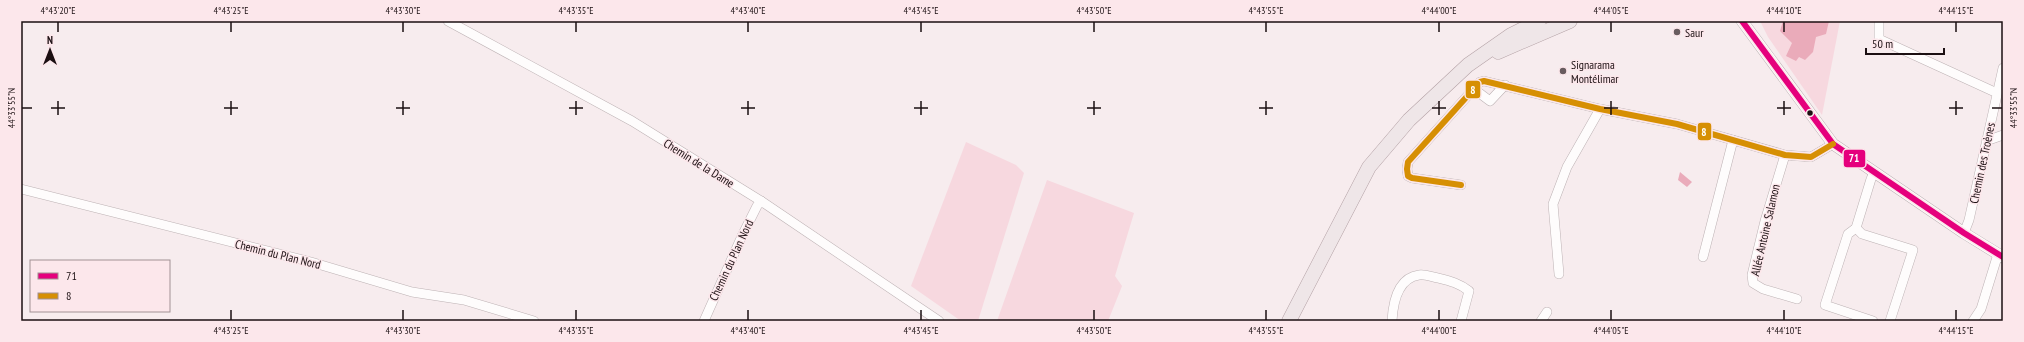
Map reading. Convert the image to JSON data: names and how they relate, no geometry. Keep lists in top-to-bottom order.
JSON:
{
  "streets": {
    "street": [
      "Chemin de la Dame",
      "Chemin des Troènes",
      "Allée Antoine Salamon",
      "Chemin du Plan Nord"
    ]
  },
  "crossings": [
    ["Chemin de la Dame", "Chemin du Plan Nord"]
  ],
  "places": ["Saur", "Signarama Montélimar"],
  "lines": ["transit line 71", "transit line 8"],
  "legend": ["71", "8"],
  "scale_bar": "50 m",
  "north": "top",
  "coordinates": [
    "4°43'20\"E",
    "4°43'25\"E",
    "4°43'30\"E",
    "4°43'35\"E",
    "4°43'40\"E",
    "4°43'45\"E",
    "4°43'50\"E",
    "4°43'55\"E",
    "4°44'00\"E",
    "4°44'05\"E",
    "4°44'10\"E",
    "4°44'15\"E",
    "44°33'55\"N"
  ]
}
